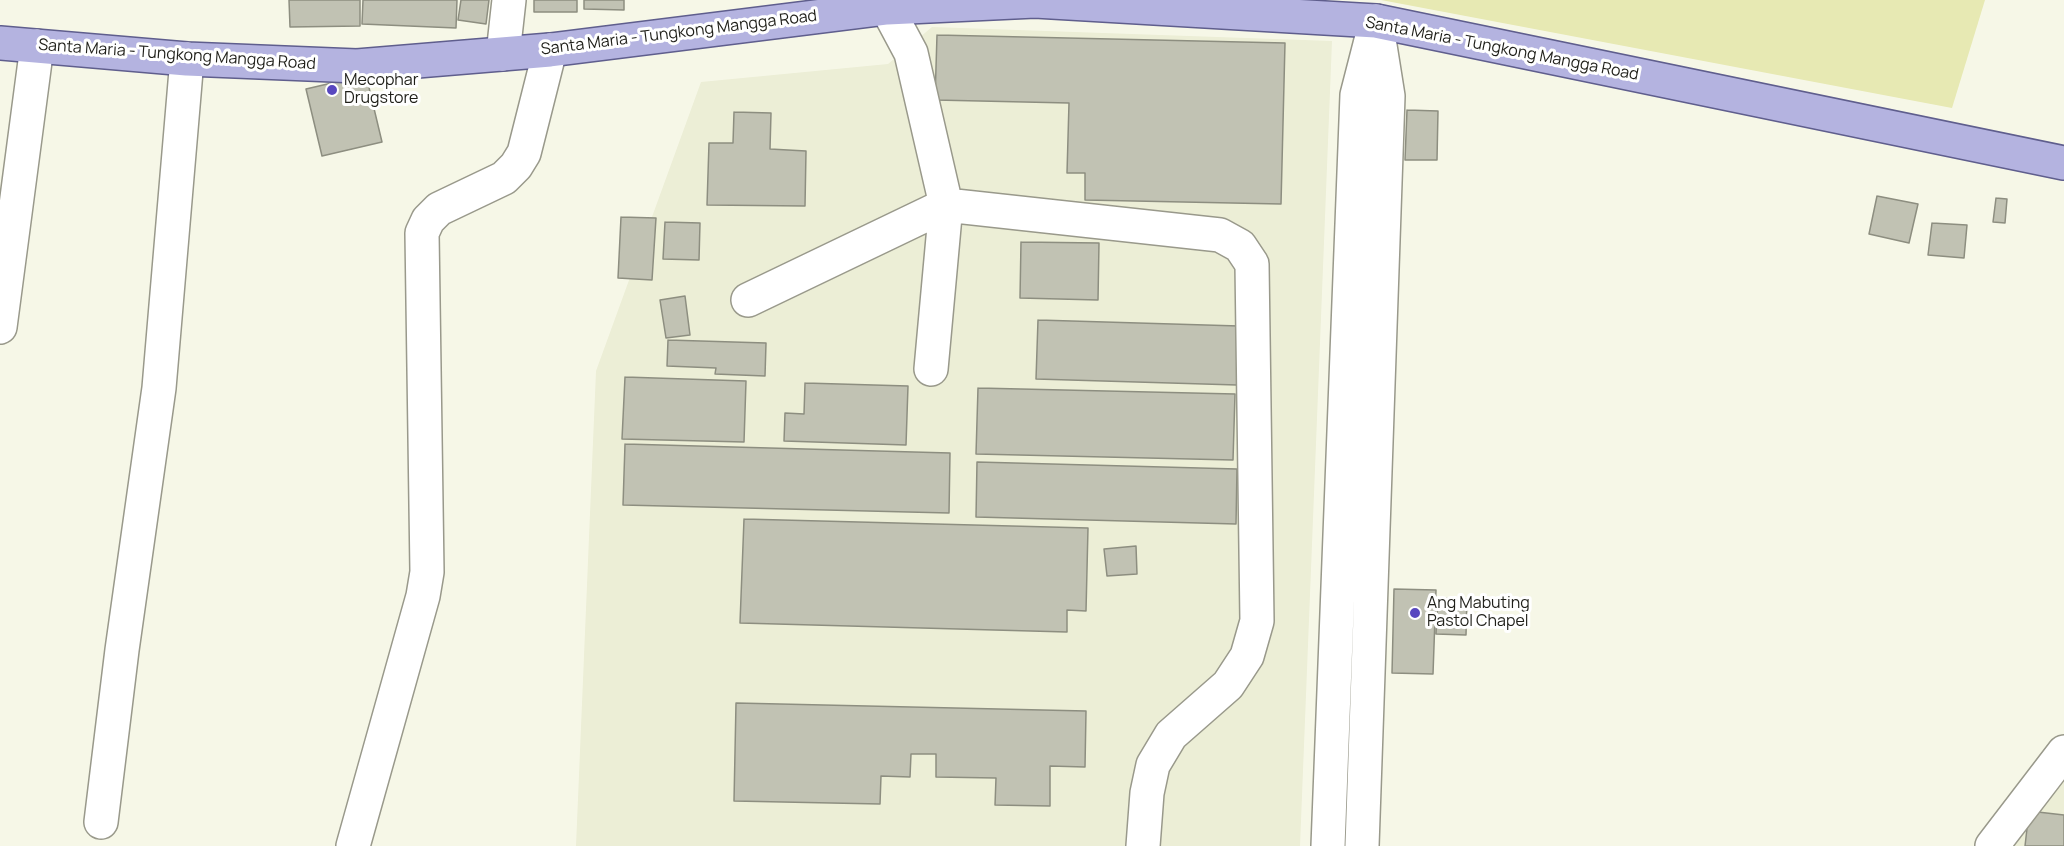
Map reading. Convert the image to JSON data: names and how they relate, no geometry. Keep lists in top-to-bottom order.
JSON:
{
  "streets": {
    "main road": ["Santa Maria - Tungkong Mangga Road"]
  },
  "places": ["Mecophar Drugstore", "Ang Mabuting Pastol Chapel"]
}
